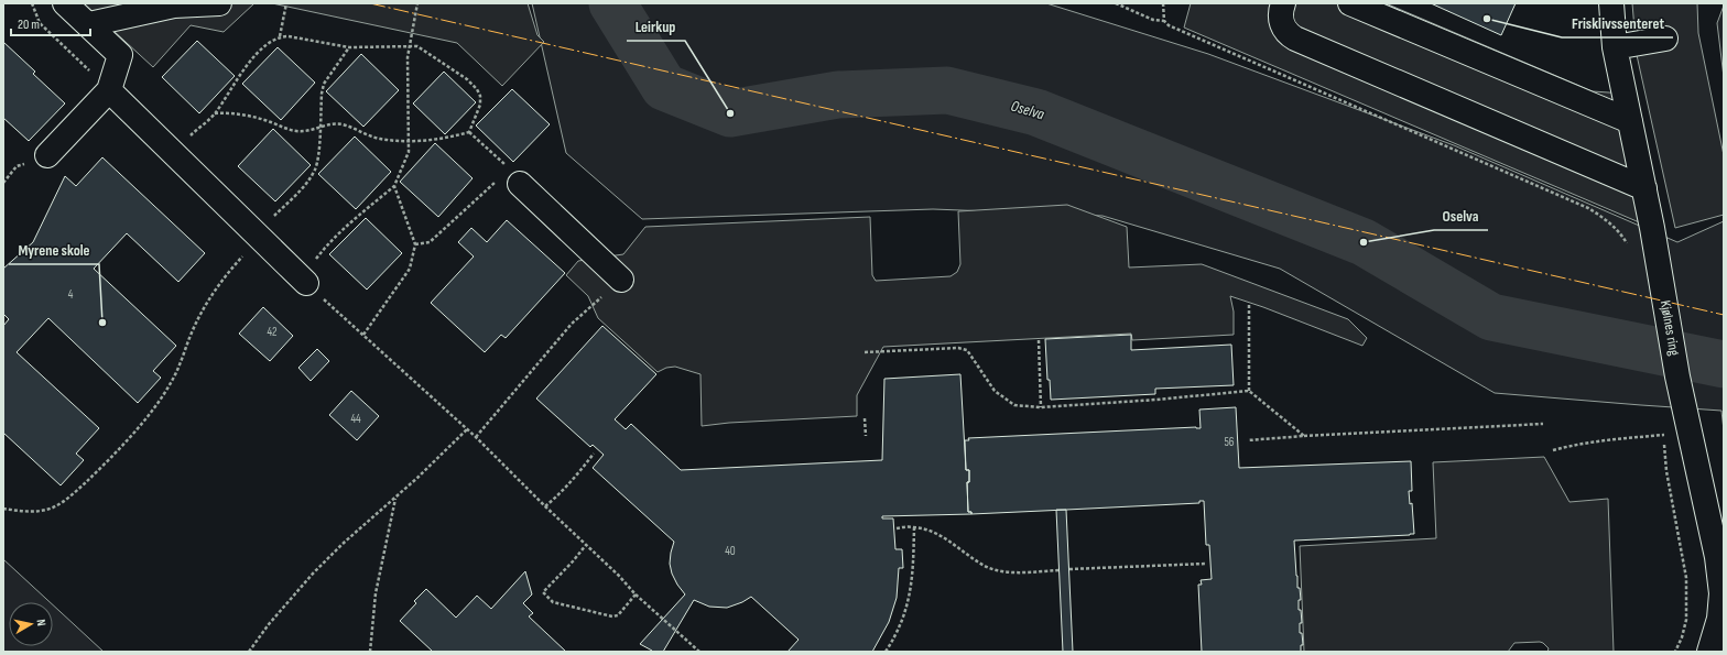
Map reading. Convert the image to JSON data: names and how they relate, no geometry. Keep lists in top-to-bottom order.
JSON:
{
  "streets": {
    "street": ["Kjølnes ring"]
  },
  "water": ["Oselva"],
  "places": [
    "Frisklivssenteret",
    "Leirkup",
    "Oselva",
    "Myrene skole"
  ],
  "house_numbers": [
    "4",
    "42",
    "44",
    "56",
    "40"
  ],
  "scale_bar": "20 m",
  "north": "right"
}
